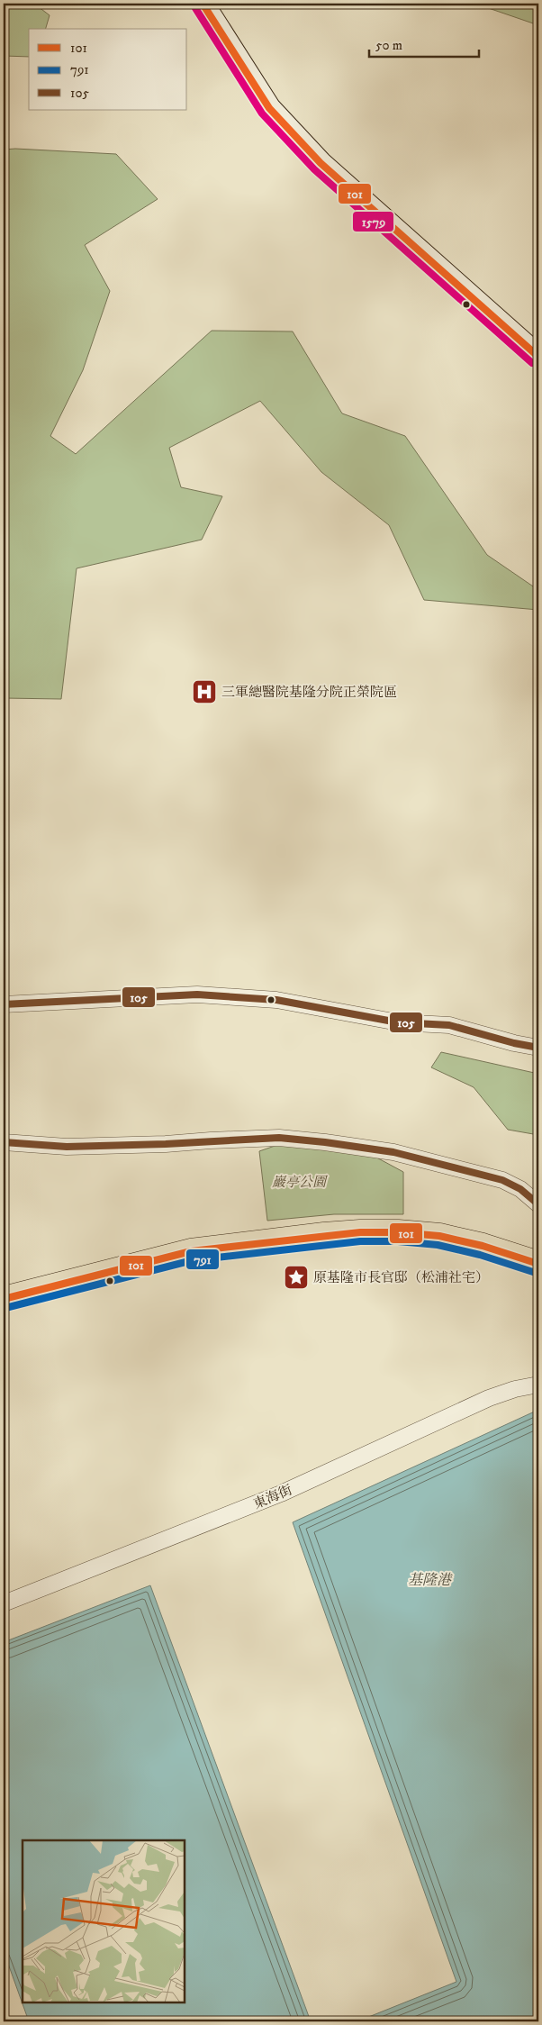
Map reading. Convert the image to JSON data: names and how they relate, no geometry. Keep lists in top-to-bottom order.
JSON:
{
  "streets": {
    "street": ["東海街"]
  },
  "water": ["基隆港"],
  "parks": ["巖亭公園"],
  "places": {
    "hospital": ["三軍總醫院基隆分院正榮院區"],
    "place": ["原基隆市長官邸（松浦社宅）"]
  },
  "lines": [
    "transit line 101",
    "transit line 1579",
    "transit line 105",
    "transit line 791"
  ],
  "legend": ["101", "791", "105"],
  "scale_bar": "50 m"
}
